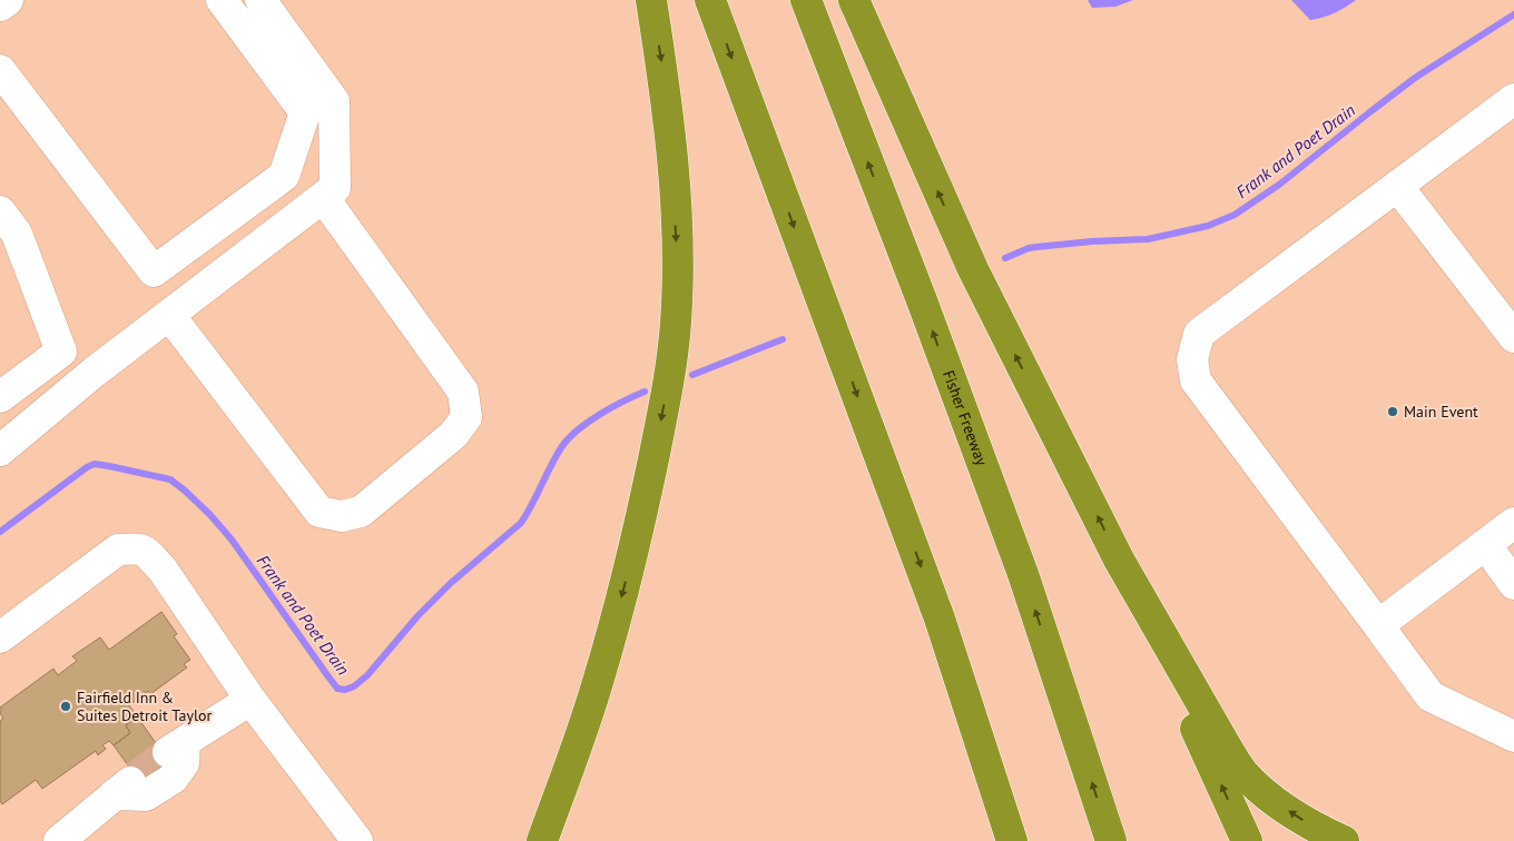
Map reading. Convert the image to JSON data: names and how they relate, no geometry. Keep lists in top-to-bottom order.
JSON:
{
  "streets": {
    "highway": ["Fisher Freeway"]
  },
  "water": ["Frank and Poet Drain"],
  "places": ["Main Event", "Fairfield Inn & Suites Detroit Taylor"]
}
